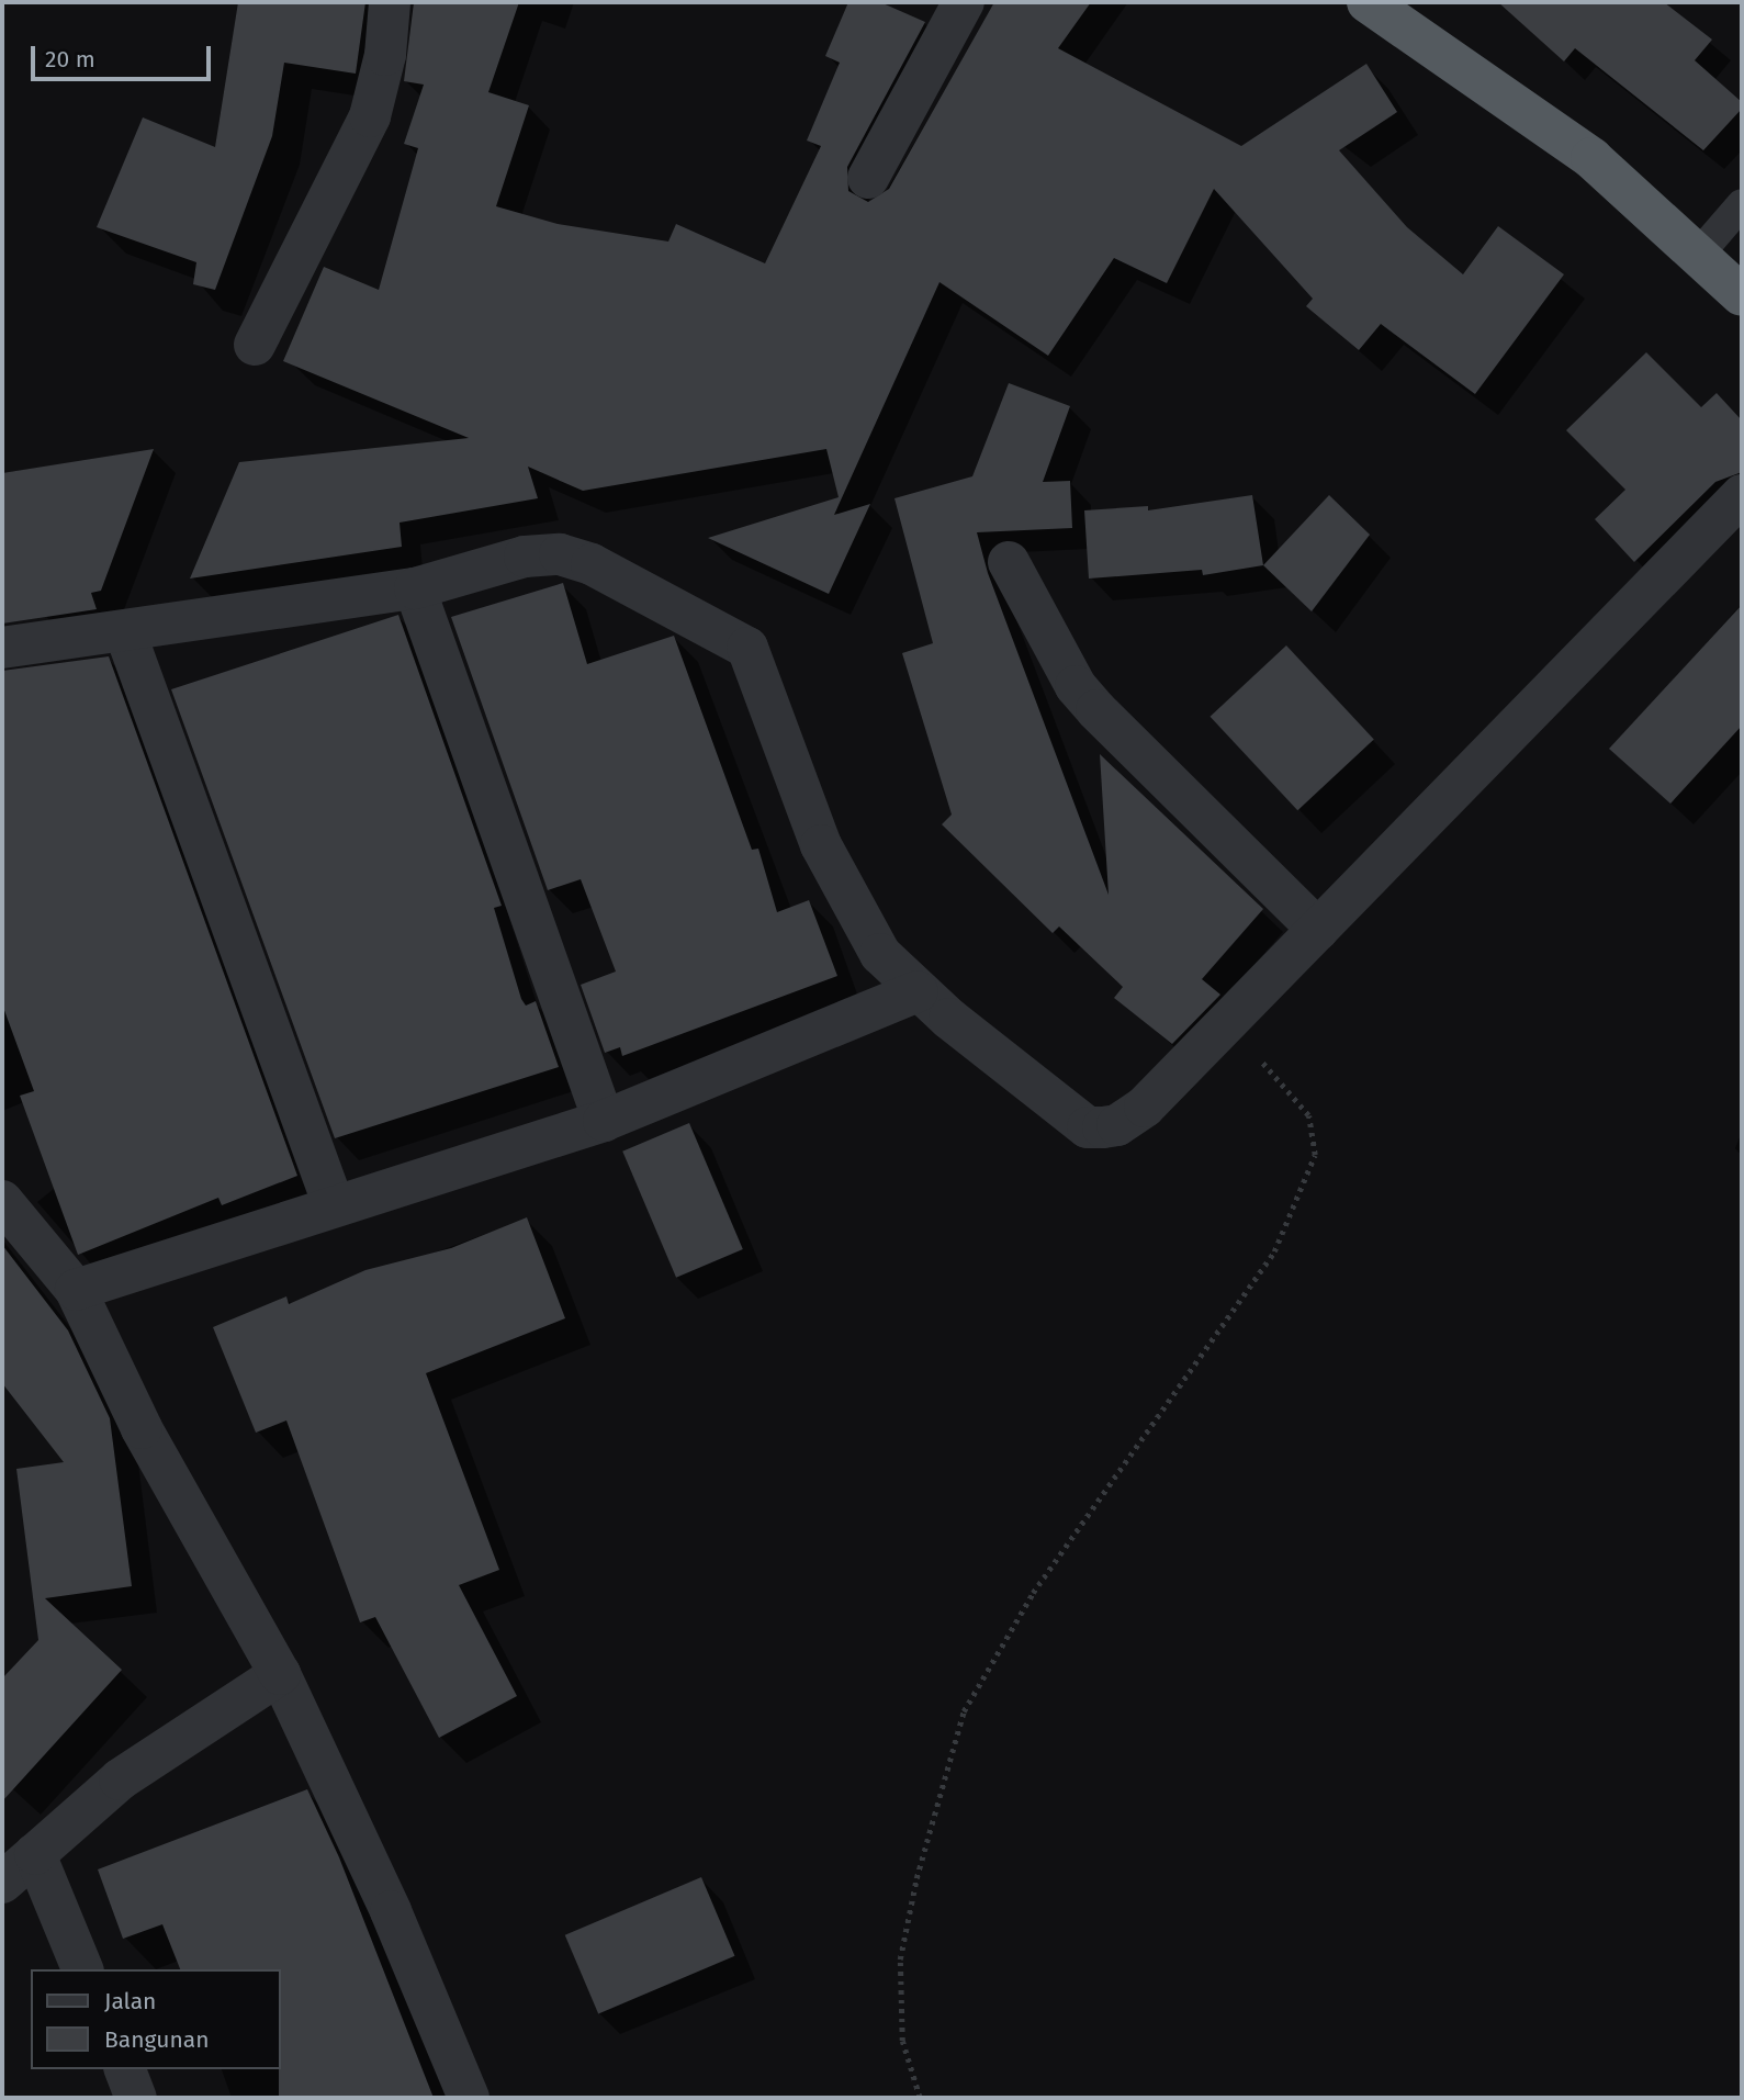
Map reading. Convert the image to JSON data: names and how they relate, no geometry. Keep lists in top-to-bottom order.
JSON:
{
  "legend": ["Jalan", "Bangunan"],
  "scale_bar": "20 m"
}
